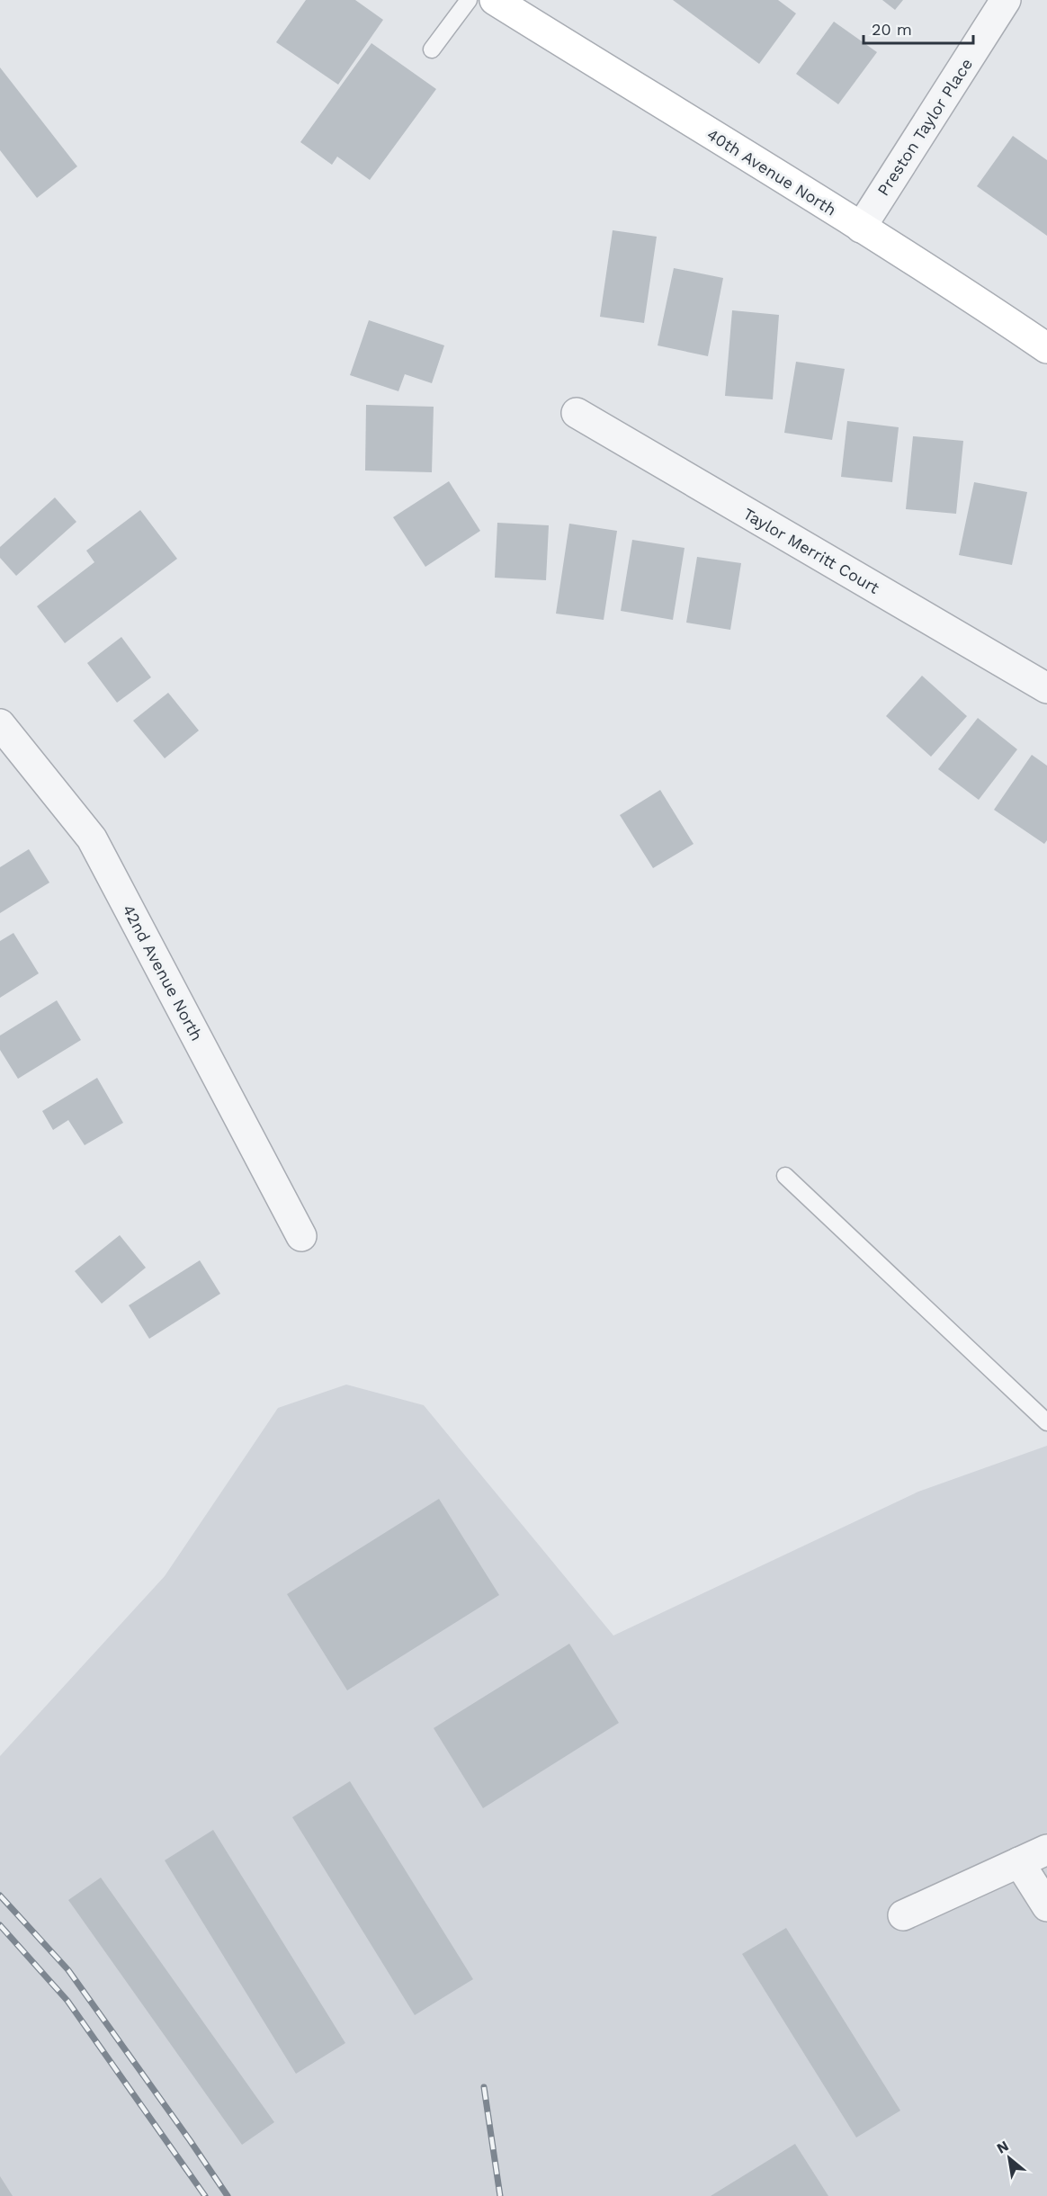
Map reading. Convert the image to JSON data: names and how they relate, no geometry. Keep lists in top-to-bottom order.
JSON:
{
  "streets": {
    "street": [
      "Preston Taylor Place",
      "40th Avenue North",
      "Taylor Merritt Court",
      "42nd Avenue North"
    ]
  },
  "crossings": [
    ["Preston Taylor Place", "40th Avenue North"]
  ],
  "scale_bar": "20 m",
  "north": "top left"
}
